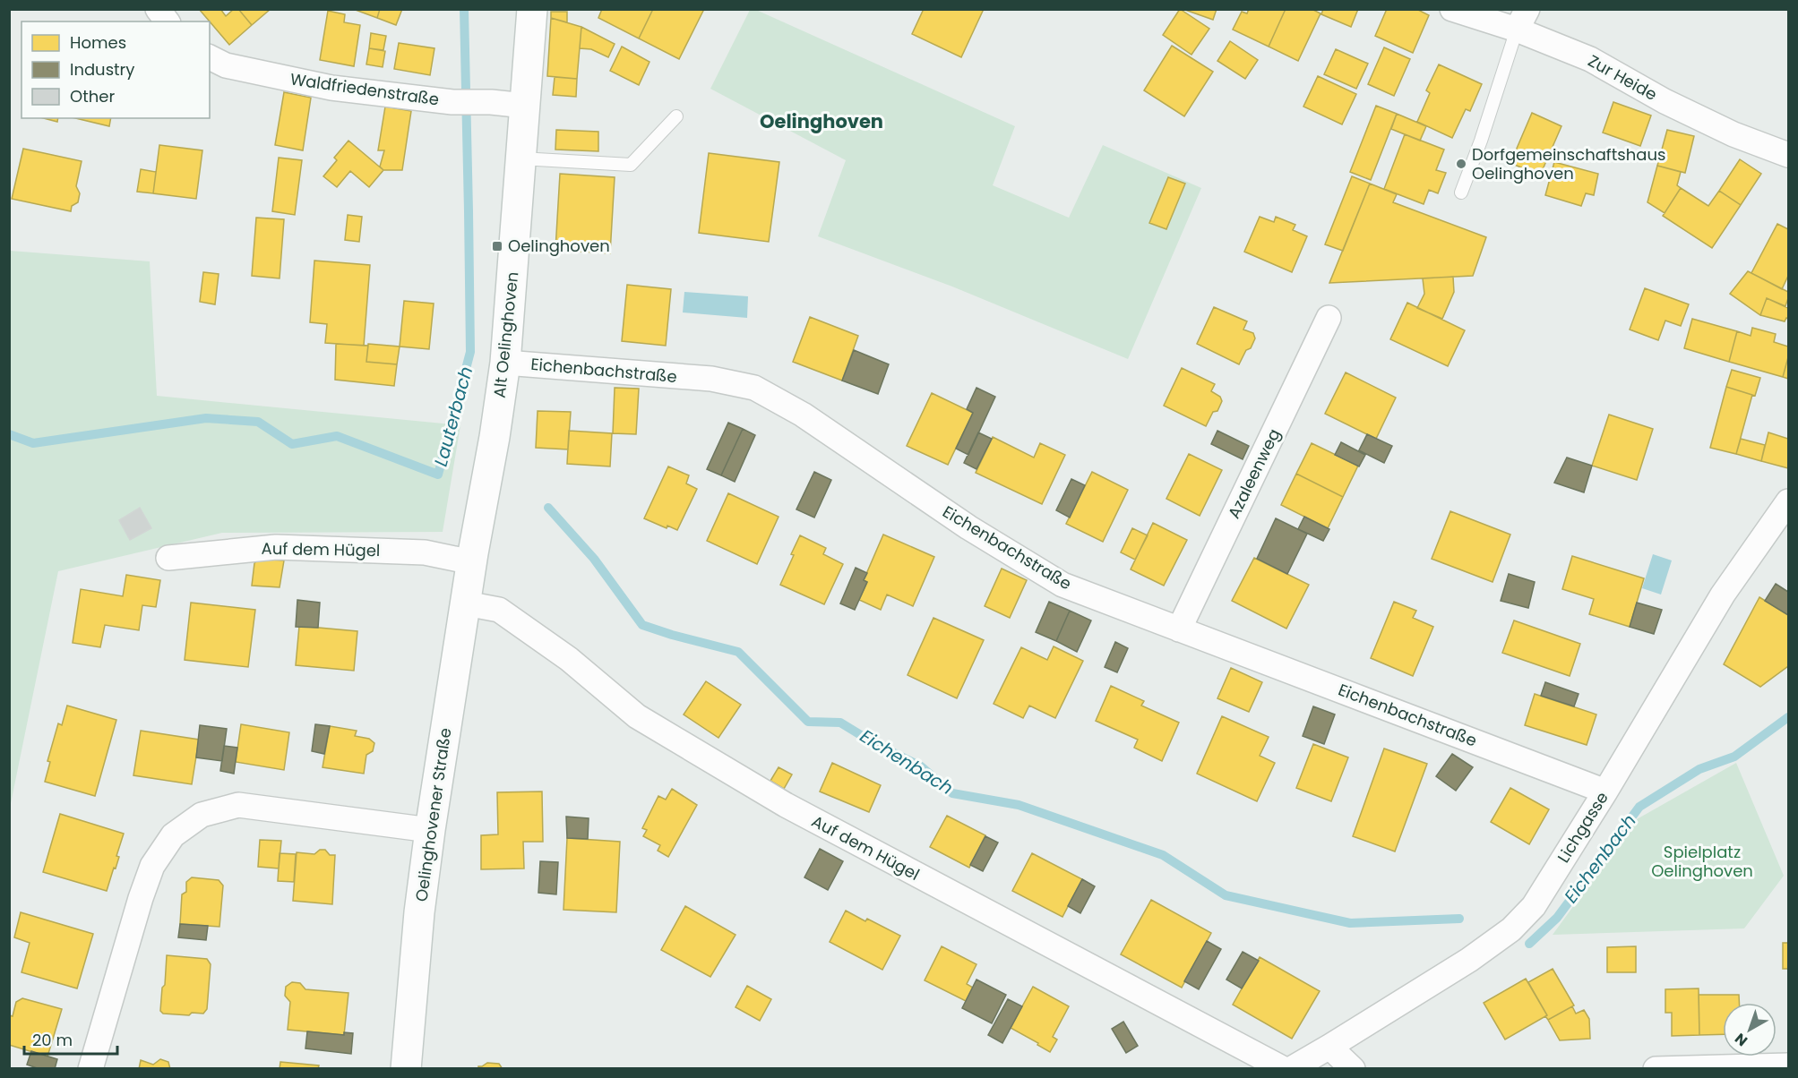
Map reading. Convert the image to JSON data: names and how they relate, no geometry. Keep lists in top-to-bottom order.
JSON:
{
  "streets": {
    "main road": ["Alt Oelinghoven", "Oelinghovener Straße"],
    "street": [
      "Zur Heide",
      "Waldfriedenstraße",
      "Eichenbachstraße",
      "Azaleenweg",
      "Auf dem Hügel",
      "Lichgasse"
    ]
  },
  "crossings": [
    ["Waldfriedenstraße", "Alt Oelinghoven"],
    ["Alt Oelinghoven", "Eichenbachstraße"],
    ["Alt Oelinghoven", "Auf dem Hügel"],
    ["Alt Oelinghoven", "Oelinghovener Straße"],
    ["Eichenbachstraße", "Azaleenweg"],
    ["Eichenbachstraße", "Lichgasse"],
    ["Auf dem Hügel", "Oelinghovener Straße"]
  ],
  "districts": ["Oelinghoven"],
  "water": ["Lauterbach", "Eichenbach"],
  "parks": ["Spielplatz Oelinghoven"],
  "places": {
    "other": ["Dorfgemeinschaftshaus Oelinghoven"],
    "transit": ["Oelinghoven"]
  },
  "legend": ["Homes", "Industry", "Other"],
  "scale_bar": "20 m",
  "north": "bottom left"
}
